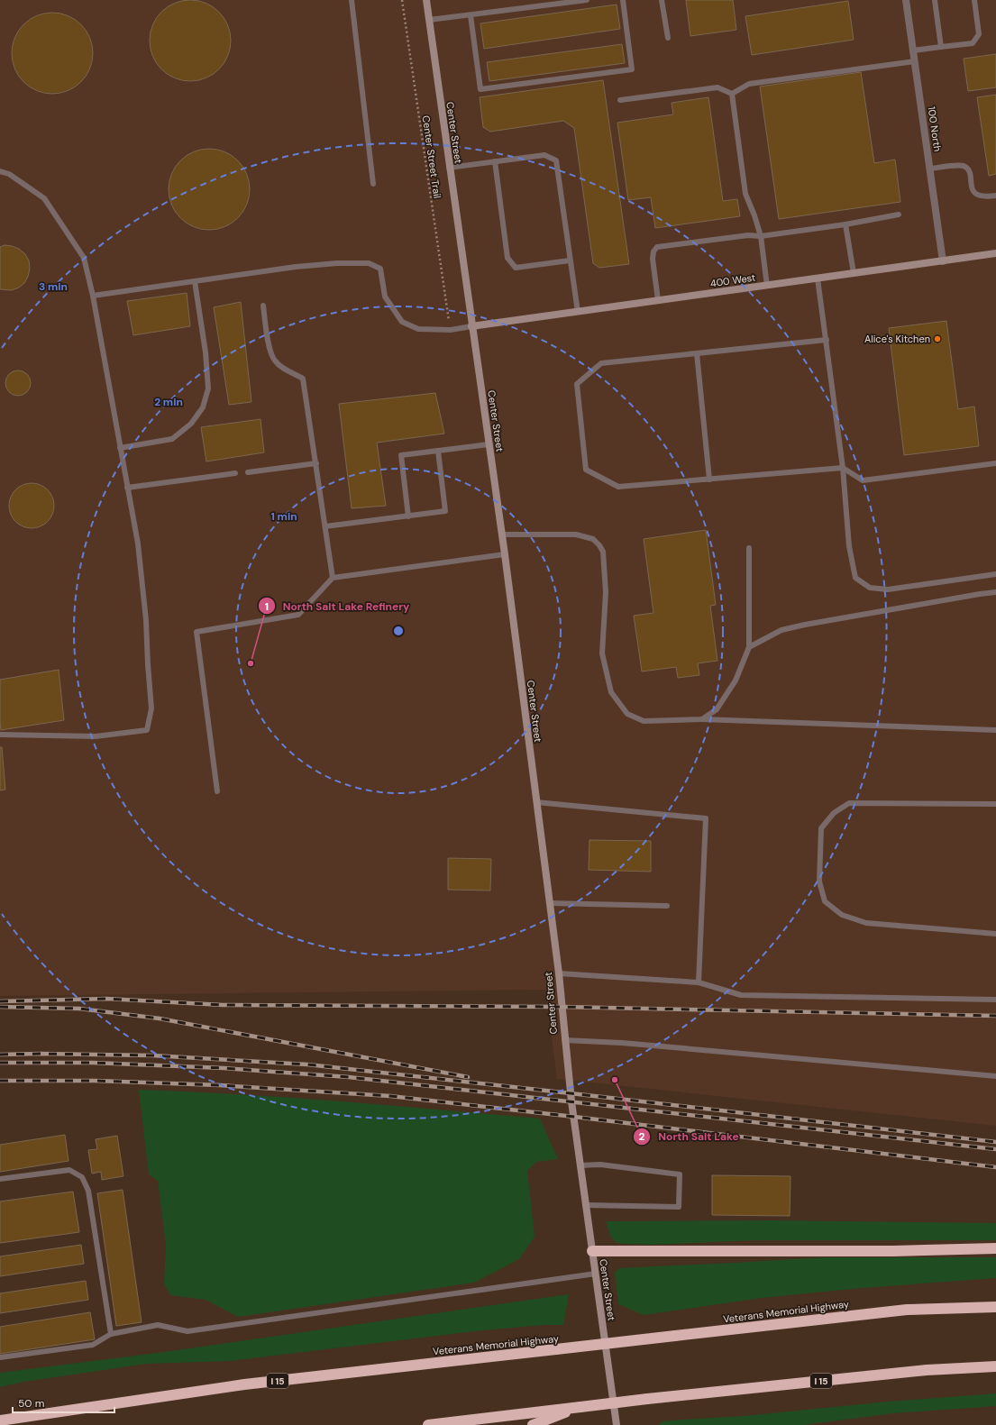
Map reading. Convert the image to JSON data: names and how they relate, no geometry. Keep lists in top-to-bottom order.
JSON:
{
  "streets": {
    "highway": ["Veterans Memorial Highway", "I 15"],
    "main road": ["Center Street", "400 West"],
    "street": ["100 North"],
    "path": ["Center Street Trail"]
  },
  "crossings": [
    ["100 North", "400 West"],
    ["Center Street", "400 West"]
  ],
  "places": ["Alice's Kitchen", "North Salt Lake Refinery", "North Salt Lake"],
  "scale_bar": "50 m",
  "rings": ["3 min", "2 min", "1 min"]
}
